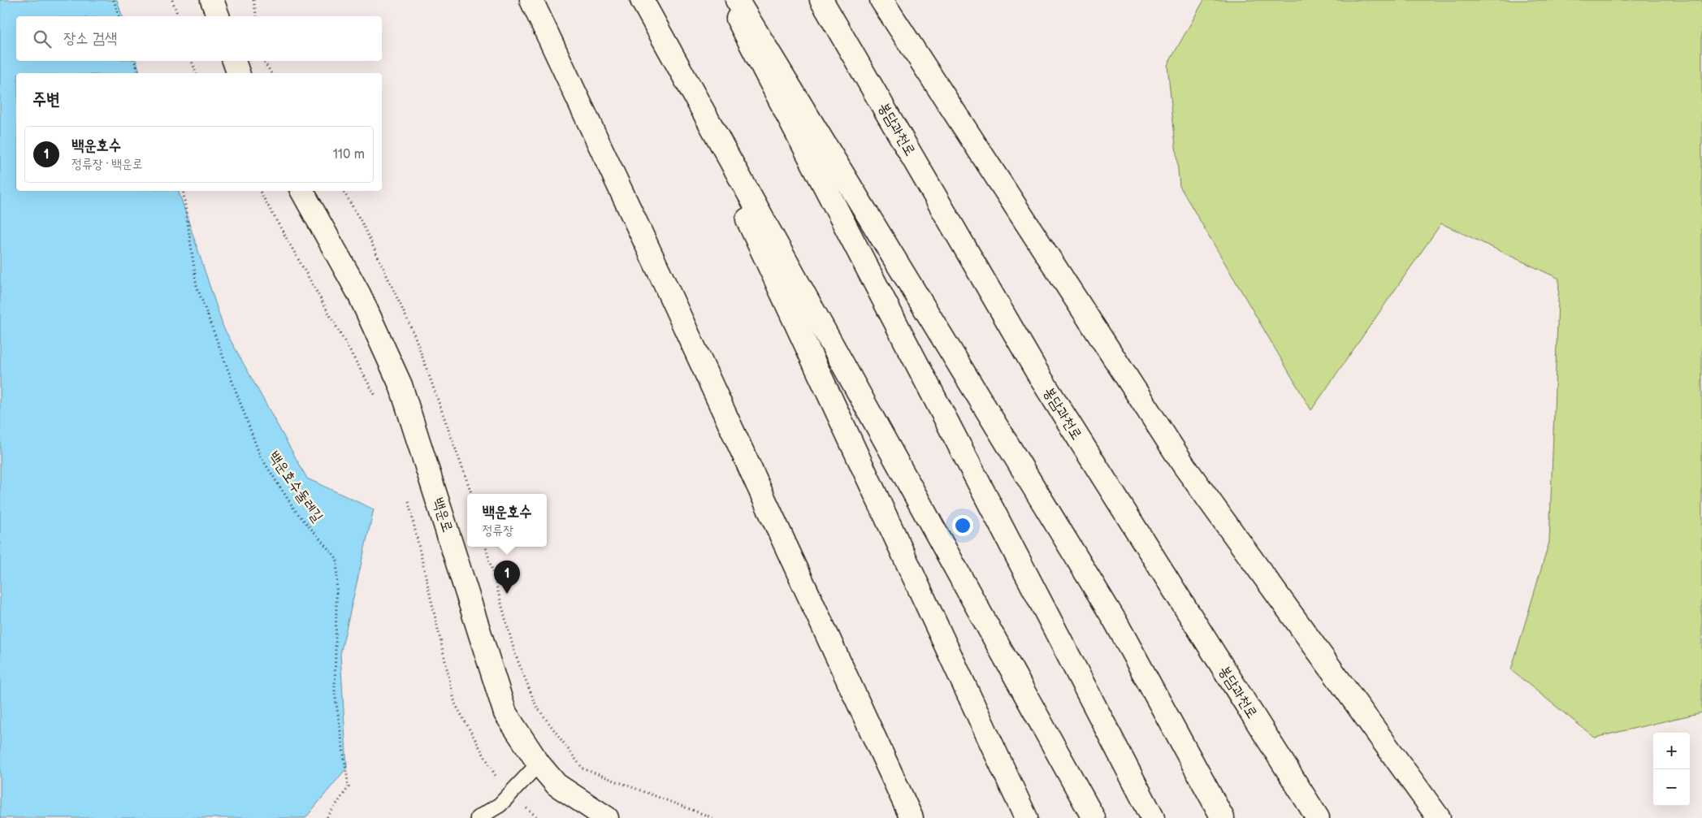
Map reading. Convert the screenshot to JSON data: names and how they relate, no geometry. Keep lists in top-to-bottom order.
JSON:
{
  "streets": {
    "main road": ["봉담과천로", "백운로"],
    "path": ["백운호수둘레길"]
  },
  "page": {
    "search": "장소 검색",
    "heading": "주변",
    "list": [
      {
        "mark": "1",
        "name": "백운호수",
        "note": "정류장 · 백운로",
        "value": "110 m"
      }
    ],
    "popup": ["백운호수", "정류장"],
    "pins": "1",
    "map_buttons": ["+", "−"]
  }
}
